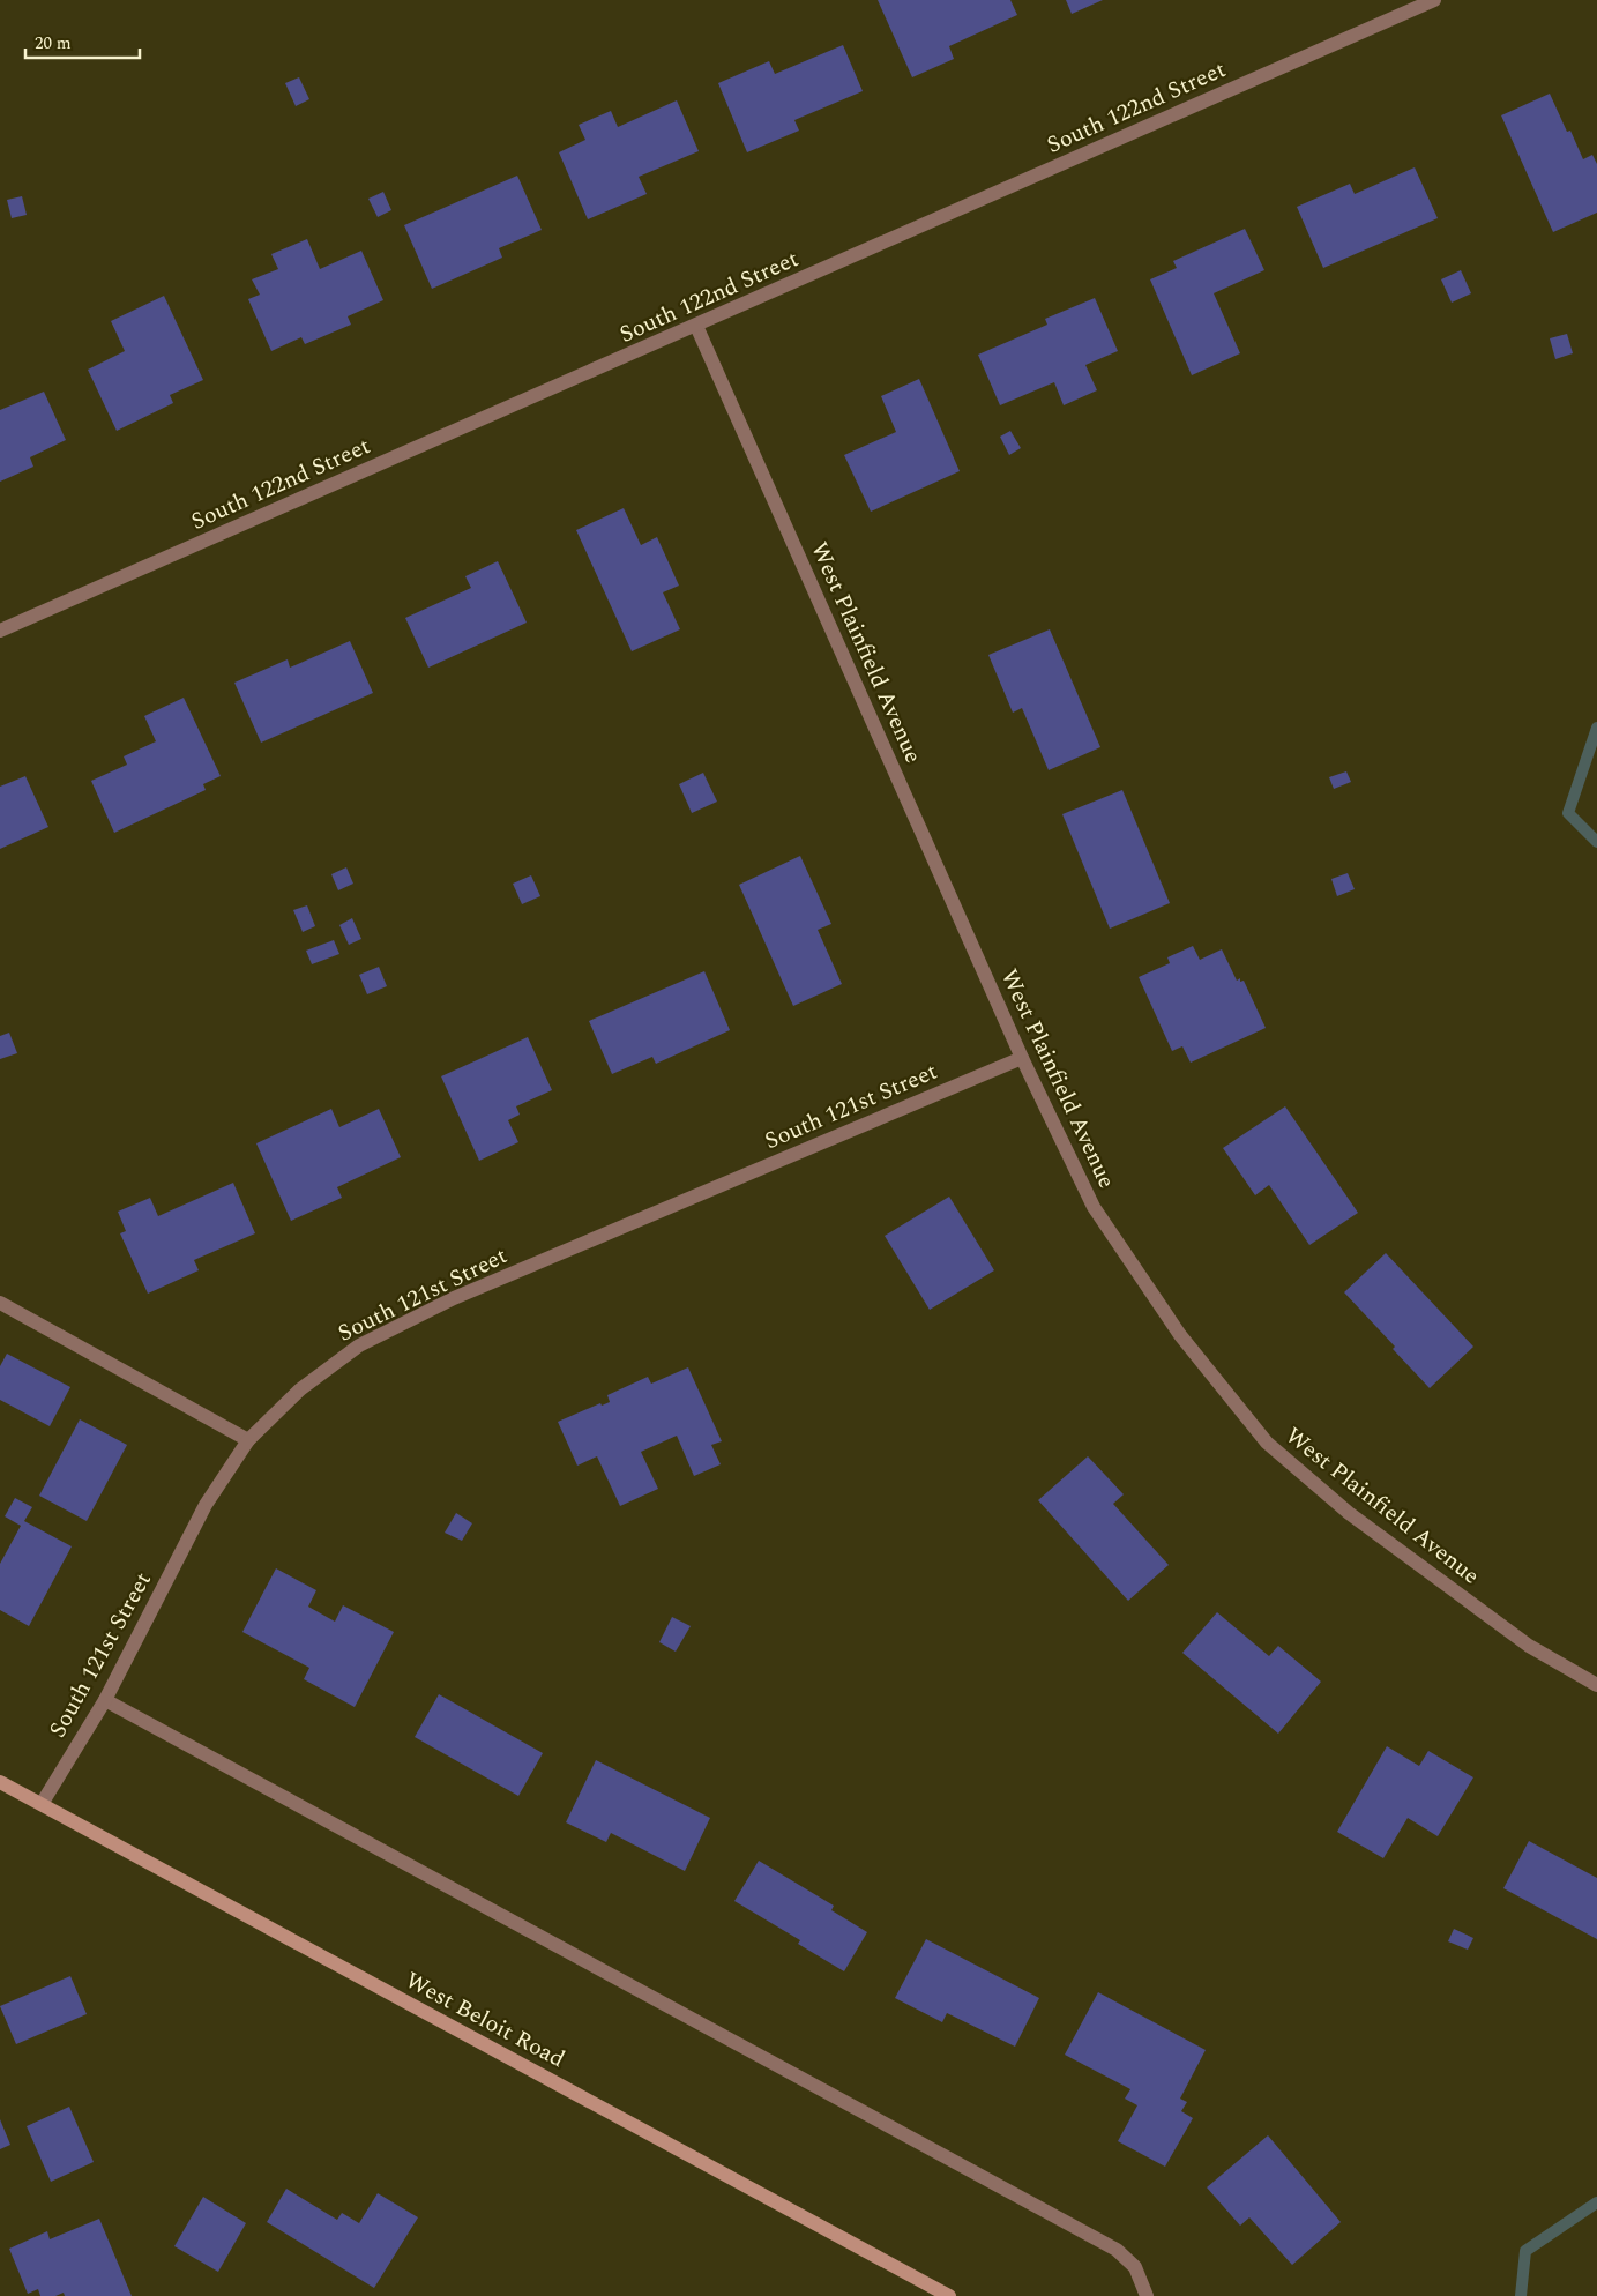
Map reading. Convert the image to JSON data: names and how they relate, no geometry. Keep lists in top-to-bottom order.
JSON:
{
  "streets": {
    "main road": ["West Beloit Road"],
    "street": ["South 122nd Street", "West Plainfield Avenue", "South 121st Street"]
  },
  "crossings": [
    ["South 122nd Street", "West Plainfield Avenue"],
    ["West Plainfield Avenue", "South 121st Street"],
    ["South 121st Street", "West Beloit Road"]
  ],
  "scale_bar": "20 m"
}
